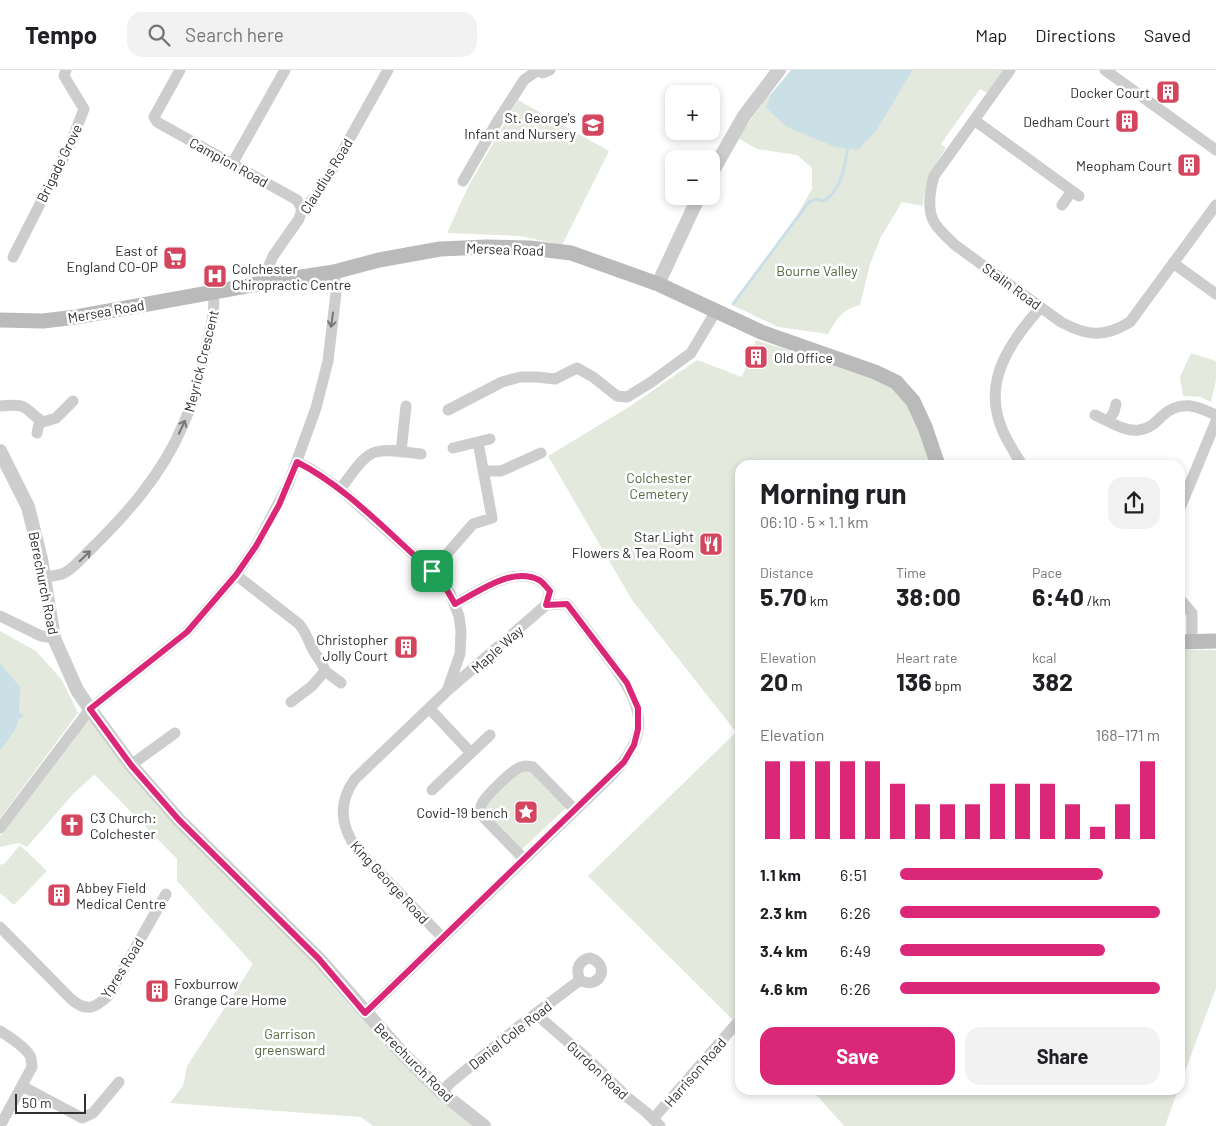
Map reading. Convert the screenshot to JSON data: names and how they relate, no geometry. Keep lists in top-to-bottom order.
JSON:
{
  "streets": {
    "main road": ["Mersea Road"],
    "street": [
      "Campion Road",
      "Brigade Grove",
      "Claudius Road",
      "Stalin Road",
      "Meyrick Crescent",
      "Berechurch Road",
      "Maple Way",
      "King George Road",
      "Ypres Road",
      "Daniel Cole Road",
      "Gurdon Road",
      "Harrison Road"
    ]
  },
  "crossings": [
    ["Campion Road", "Claudius Road"],
    ["Claudius Road", "Mersea Road"],
    ["Mersea Road", "Meyrick Crescent"],
    ["Meyrick Crescent", "Berechurch Road"],
    ["Berechurch Road", "Daniel Cole Road"],
    ["Maple Way", "King George Road"],
    ["Daniel Cole Road", "Gurdon Road"],
    ["Gurdon Road", "Harrison Road"]
  ],
  "one_way": ["Meyrick Crescent"],
  "parks": ["Bourne Valley", "Colchester Cemetery", "Garrison greensward"],
  "places": {
    "building": [
      "Docker Court",
      "Dedham Court",
      "Meopham Court",
      "Old Office",
      "Christopher Jolly Court",
      "Abbey Field Medical Centre",
      "Foxburrow Grange Care Home"
    ],
    "school or university": ["St. George's Infant and Nursery"],
    "supermarket": ["East of England CO-OP"],
    "hospital": ["Colchester Chiropractic Centre"],
    "restaurant": ["Star Light Flowers & Tea Room"],
    "place": ["Covid-19 bench"],
    "church": ["C3 Church: Colchester"]
  },
  "scale_bar": "50 m",
  "page": {
    "header": "Tempo",
    "search": "Search here",
    "nav": ["Map", "Directions", "Saved"],
    "map_buttons": ["+", "−"],
    "heading": ["Morning run", "06:10 · 5 × 1.1 km"],
    "stats": [
      ["Distance", "5.70 km"],
      ["Time", "38:00"],
      ["Pace", "6:40 /km"],
      ["Elevation", "20 m"],
      ["Heart rate", "136 bpm"],
      ["kcal", "382"]
    ],
    "chart": ["Elevation", "168–171 m"],
    "list": [
      {
        "name": "1.1 km",
        "note": "6:51"
      },
      {
        "name": "2.3 km",
        "note": "6:26"
      },
      {
        "name": "3.4 km",
        "note": "6:49"
      },
      {
        "name": "4.6 km",
        "note": "6:26"
      }
    ],
    "buttons": ["Save", "Share"],
    "scale": "50 m"
  }
}
